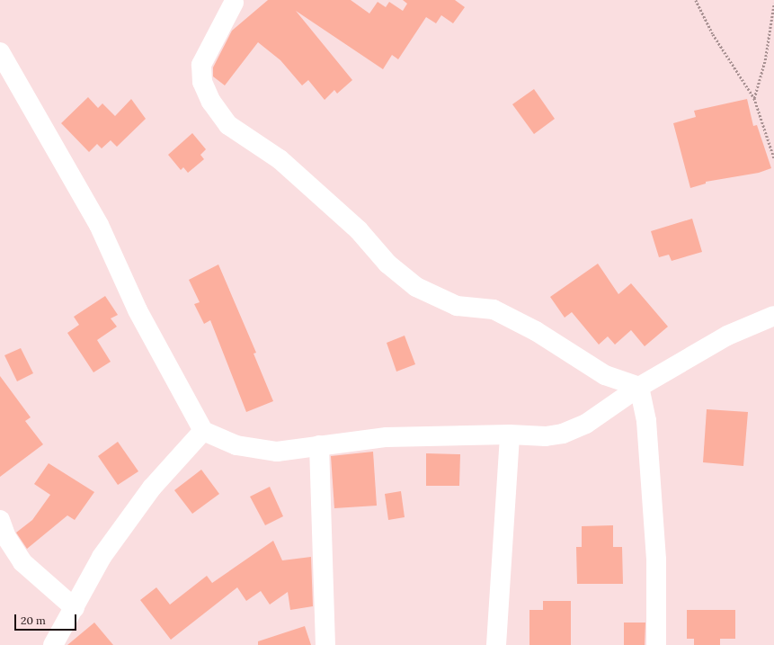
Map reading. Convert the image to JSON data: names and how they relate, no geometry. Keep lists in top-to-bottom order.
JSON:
{
  "scale_bar": "20 m"
}
